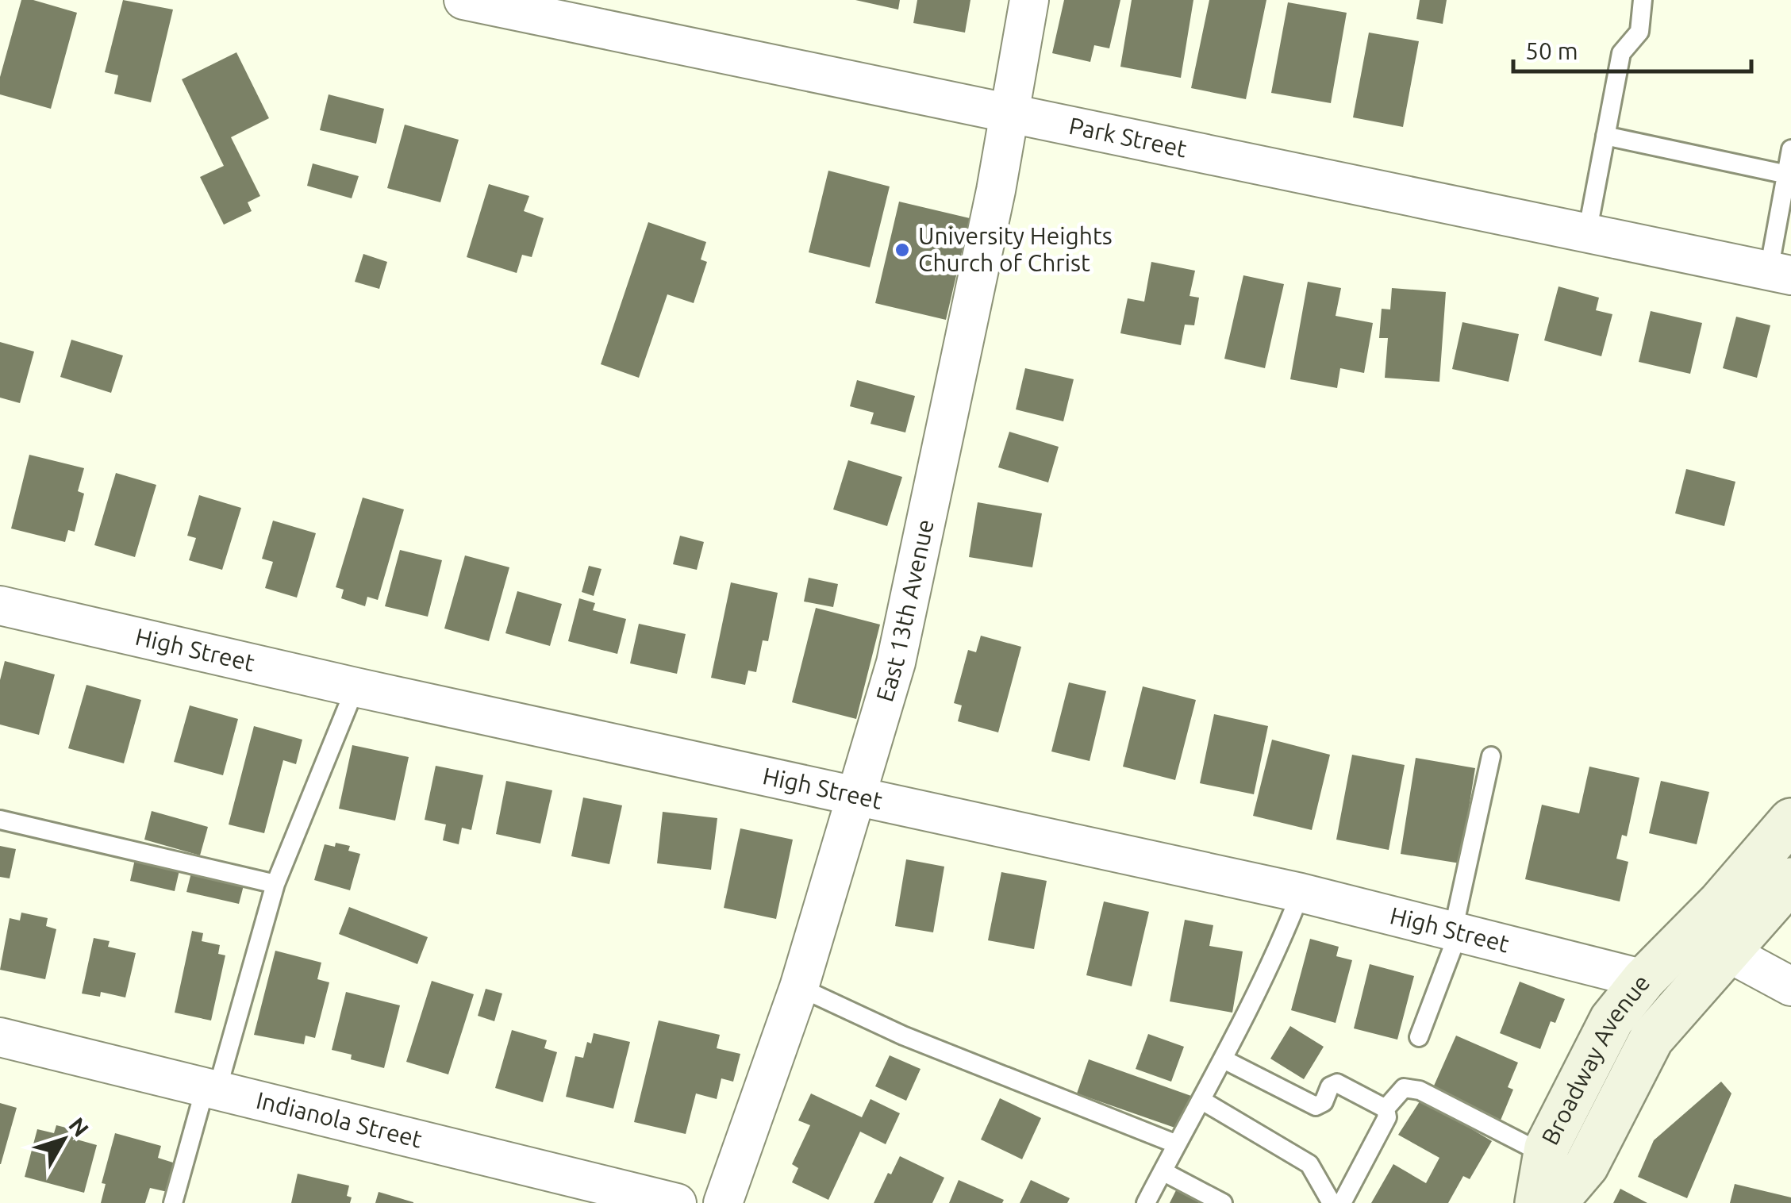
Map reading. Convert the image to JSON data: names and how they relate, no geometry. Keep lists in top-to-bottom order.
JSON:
{
  "streets": {
    "street": [
      "Park Street",
      "East 13th Avenue",
      "High Street",
      "Broadway Avenue",
      "Indianola Street"
    ]
  },
  "crossings": [
    ["Park Street", "East 13th Avenue"],
    ["East 13th Avenue", "High Street"],
    ["High Street", "Broadway Avenue"]
  ],
  "places": ["University Heights Church of Christ"],
  "scale_bar": "50 m",
  "north": "top right"
}
